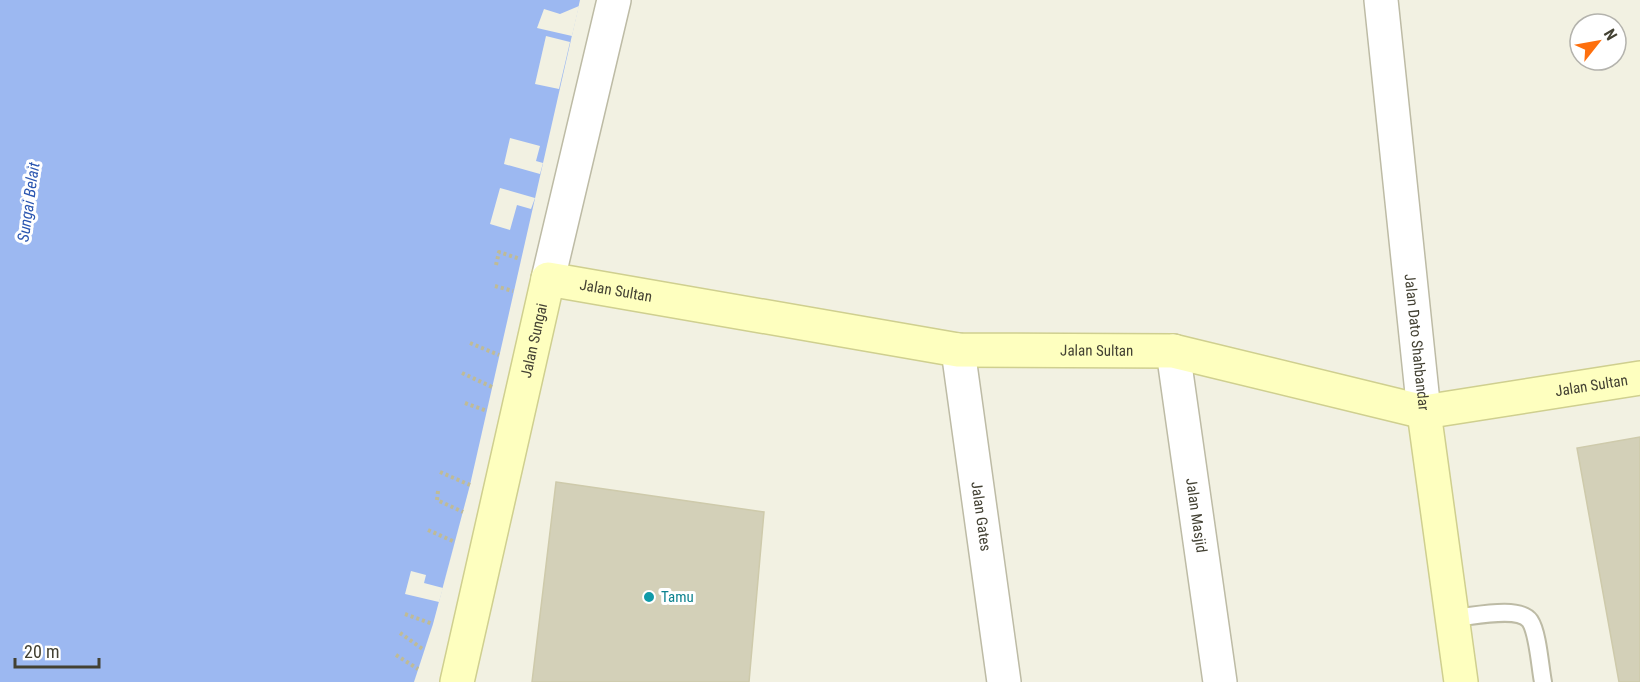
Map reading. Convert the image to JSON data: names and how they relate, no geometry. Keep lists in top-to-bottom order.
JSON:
{
  "streets": {
    "street": [
      "Jalan Sultan",
      "Jalan Sungai",
      "Jalan Dato Shahbandar",
      "Jalan Gates",
      "Jalan Masjid"
    ]
  },
  "crossings": [
    ["Jalan Sultan", "Jalan Sungai"],
    ["Jalan Sultan", "Jalan Dato Shahbandar"],
    ["Jalan Sultan", "Jalan Gates"],
    ["Jalan Sultan", "Jalan Masjid"]
  ],
  "water": ["Sungai Belait"],
  "places": ["Tamu"],
  "scale_bar": "20 m",
  "north": "top right"
}
